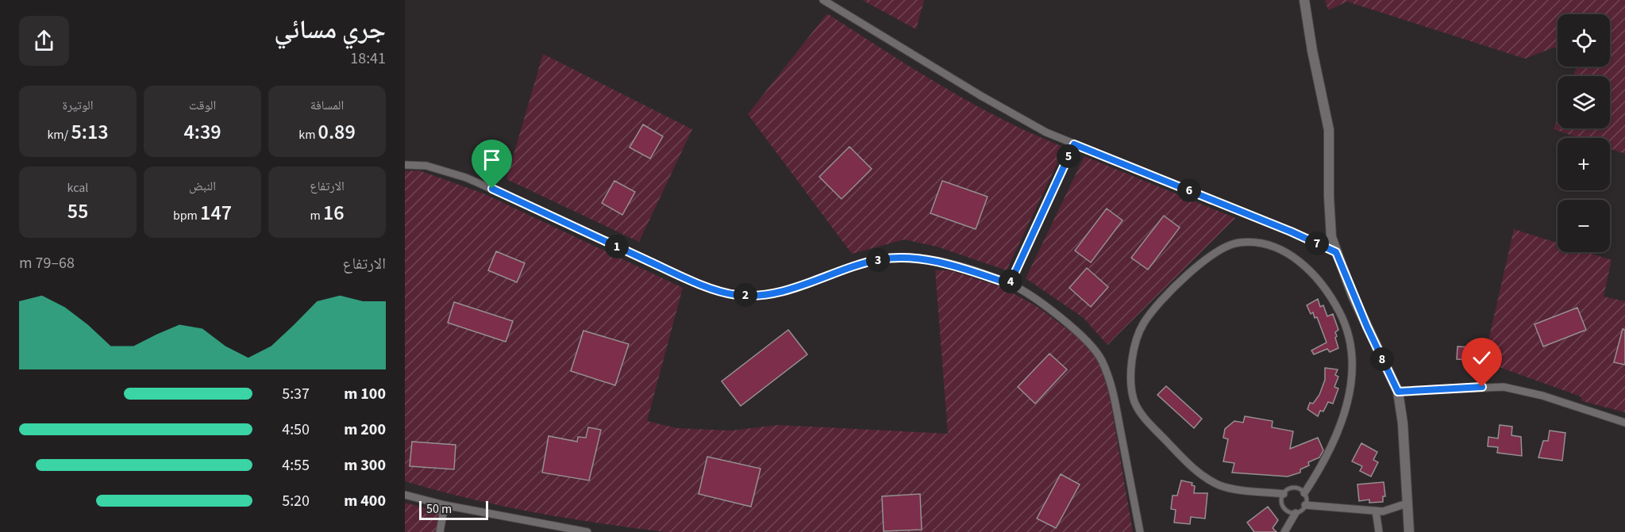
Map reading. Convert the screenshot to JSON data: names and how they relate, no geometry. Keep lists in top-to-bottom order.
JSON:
{
  "scale_bar": "50 m",
  "page": {
    "heading": ["جري مسائي", "18:41"],
    "map_buttons": ["+", "−"],
    "stats": [
      ["المسافة", "0.89 km"],
      ["الوقت", "4:39"],
      ["الوتيرة", "5:13 /km"],
      ["الارتفاع", "16 m"],
      ["النبض", "147 bpm"],
      ["kcal", "55"]
    ],
    "pins": [
      "5",
      "6",
      "7",
      "1",
      "3",
      "4",
      "2",
      "8"
    ],
    "chart": ["الارتفاع", "68–79 m"],
    "list": [
      {
        "name": "100 m",
        "note": "5:37"
      },
      {
        "name": "200 m",
        "note": "4:50"
      },
      {
        "name": "300 m",
        "note": "4:55"
      },
      {
        "name": "400 m",
        "note": "5:20"
      }
    ],
    "scale": "50 m"
  }
}
